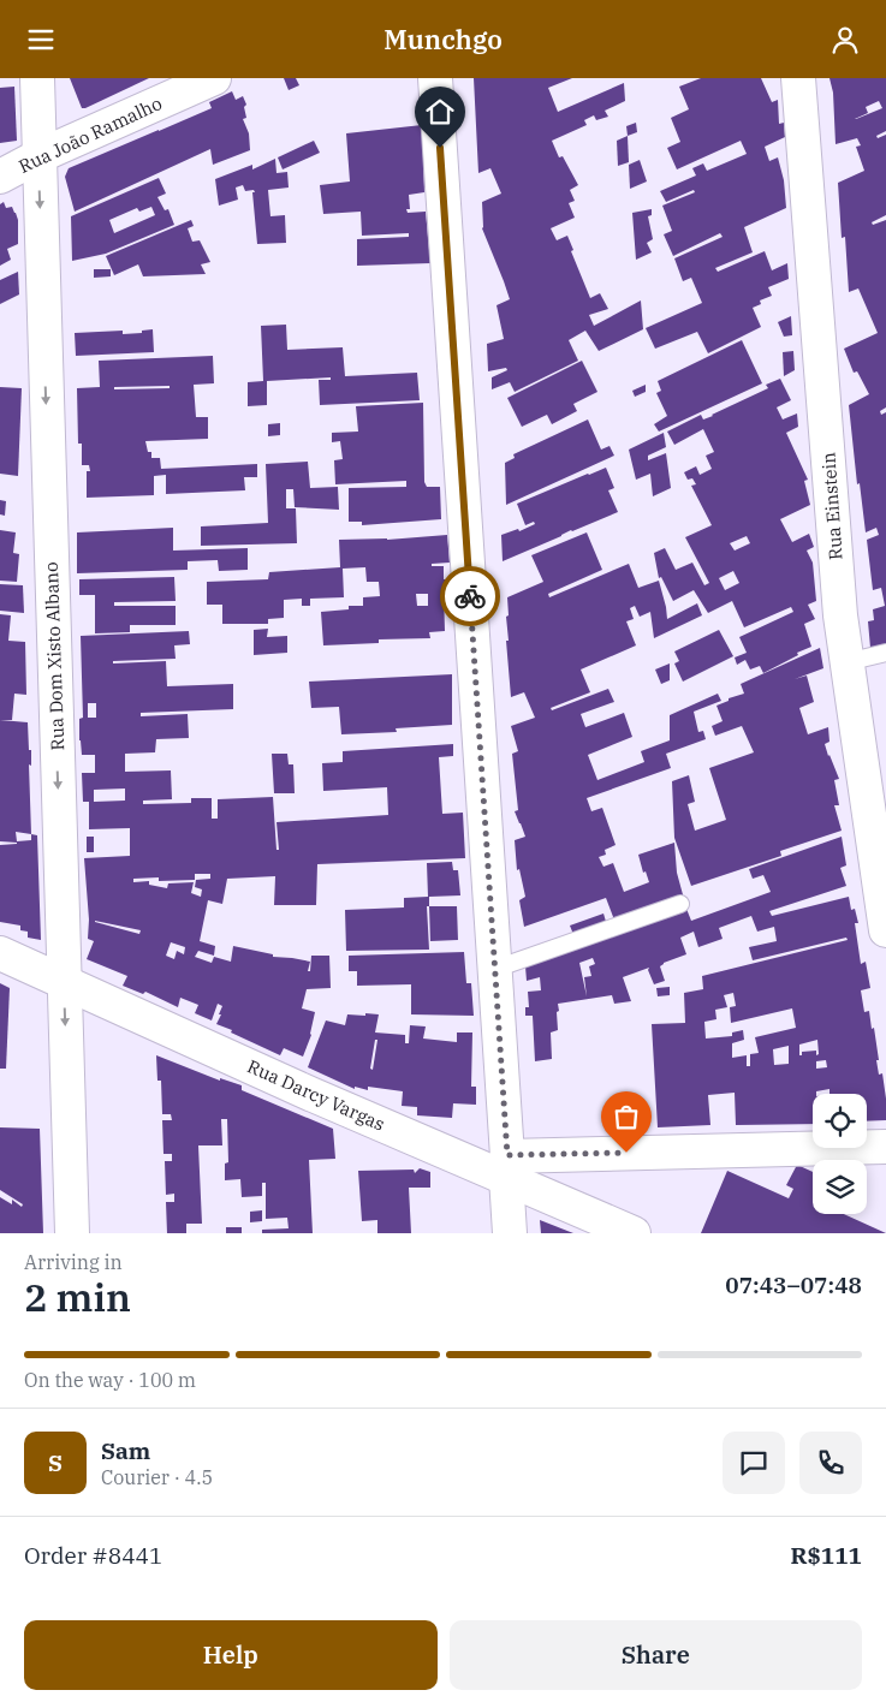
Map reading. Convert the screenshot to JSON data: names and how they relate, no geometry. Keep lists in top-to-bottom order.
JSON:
{
  "streets": {
    "street": [
      "Rua João Ramalho",
      "Rua Einstein",
      "Rua Dom Xisto Albano",
      "Rua Darcy Vargas"
    ]
  },
  "crossings": [
    ["Rua João Ramalho", "Rua Dom Xisto Albano"],
    ["Rua Dom Xisto Albano", "Rua Darcy Vargas"]
  ],
  "one_way": ["Rua Dom Xisto Albano"],
  "page": {
    "header": "Munchgo",
    "heading": ["2 min", "Arriving in", "07:43–07:48"],
    "panel": [
      "Sam",
      "Courier · 4.5",
      "Order #8441",
      "R$111"
    ],
    "bar": "On the way · 100 m",
    "round": "S",
    "buttons": ["Help", "Share"]
  }
}
